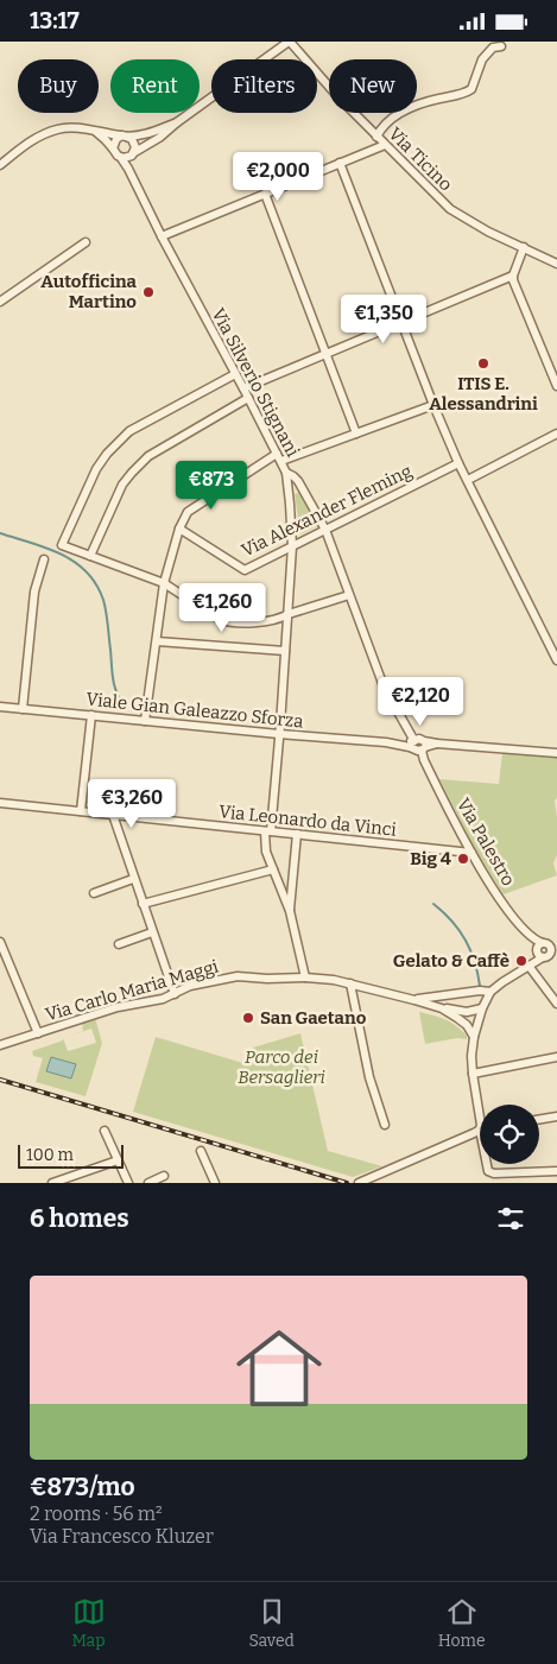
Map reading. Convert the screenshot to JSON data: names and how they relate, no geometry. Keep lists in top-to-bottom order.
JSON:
{
  "streets": {
    "street": [
      "Via Ticino",
      "Via Silverio Stignani",
      "Via Alexander Fleming",
      "Viale Gian Galeazzo Sforza",
      "Via Leonardo da Vinci",
      "Via Palestro",
      "Via Carlo Maria Maggi"
    ]
  },
  "crossings": [
    ["Via Silverio Stignani", "Via Alexander Fleming"],
    ["Via Silverio Stignani", "Viale Gian Galeazzo Sforza"],
    ["Via Silverio Stignani", "Via Leonardo da Vinci"],
    ["Via Silverio Stignani", "Via Palestro"],
    ["Via Alexander Fleming", "Via Palestro"],
    ["Viale Gian Galeazzo Sforza", "Via Palestro"],
    ["Via Leonardo da Vinci", "Via Palestro"]
  ],
  "parks": ["Parco dei Bersaglieri"],
  "places": [
    "Autofficina Martino",
    "ITIS E. Alessandrini",
    "Big 4",
    "Gelato & Caffè",
    "San Gaetano"
  ],
  "scale_bar": "100 m",
  "page": {
    "status": "13:17",
    "chip": [
      "Buy",
      "Rent",
      "Filters",
      "New"
    ],
    "price": [
      "€2,000",
      "€1,350",
      "€873",
      "€1,260",
      "€2,120",
      "€3,260"
    ],
    "scale": "100 m",
    "heading": "6 homes",
    "list": [
      {
        "name": "€873/mo",
        "note": "2 rooms · 56 m² · Via Francesco Kluzer"
      }
    ],
    "tabs": ["Map", "Saved", "Home"]
  }
}
